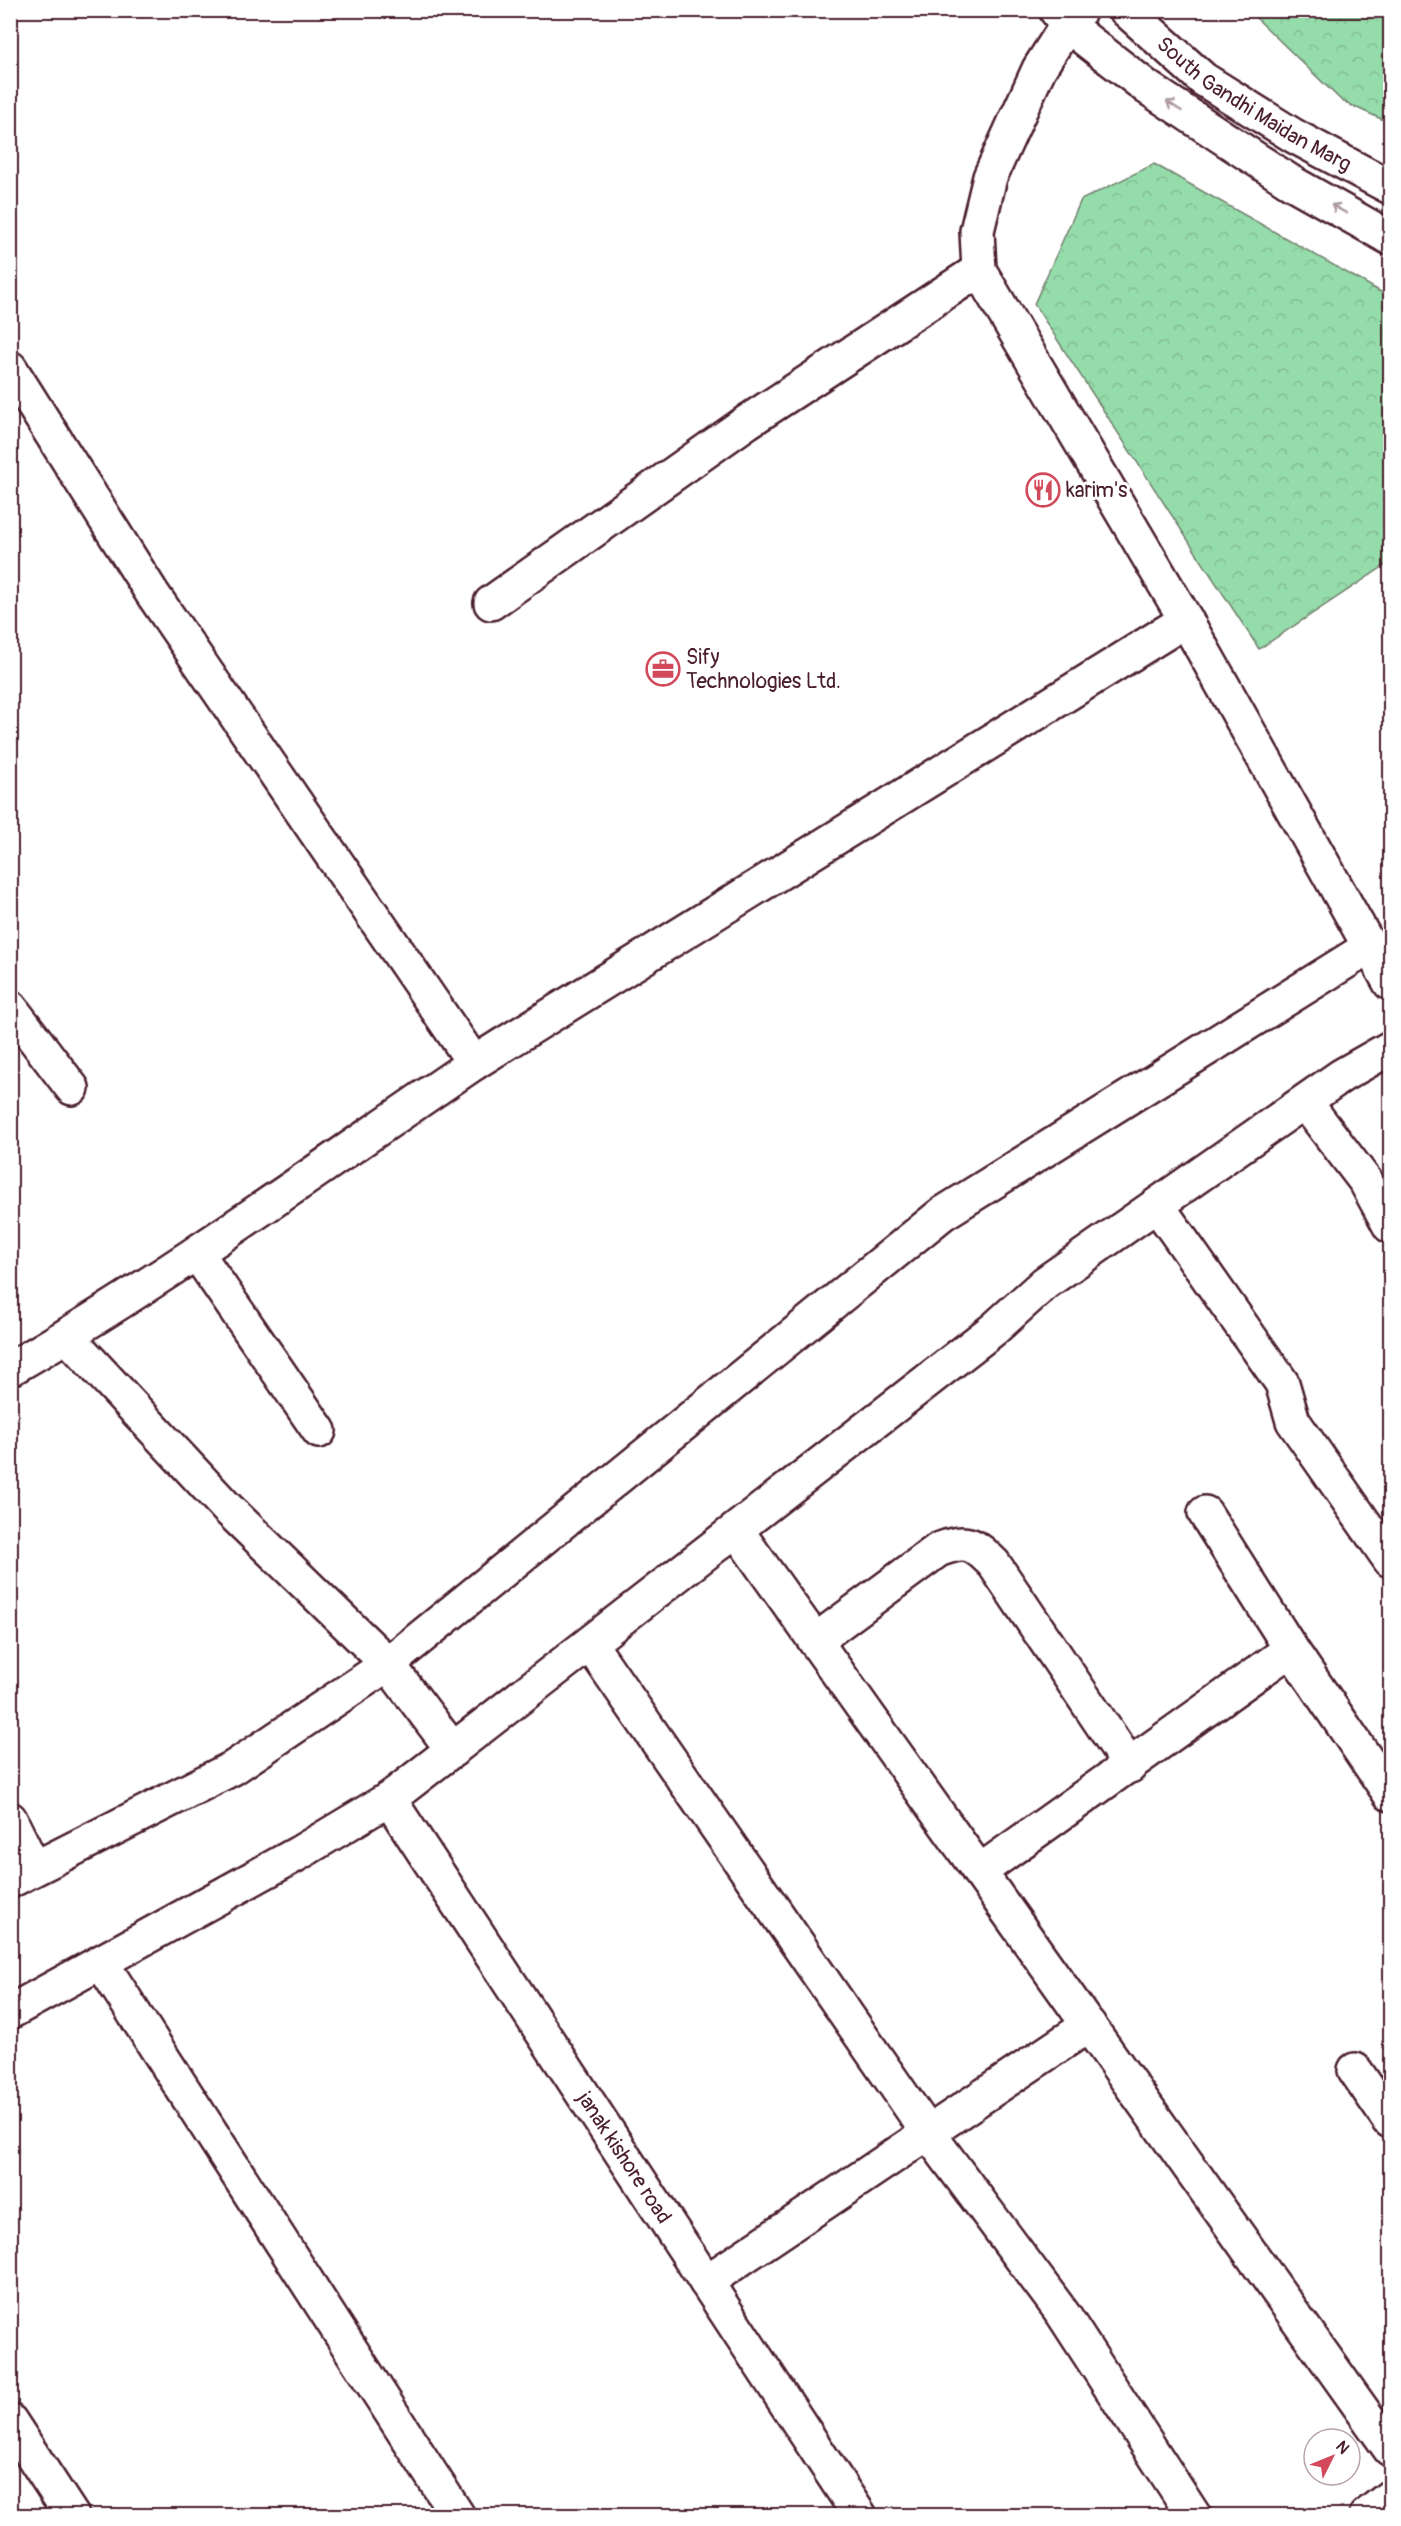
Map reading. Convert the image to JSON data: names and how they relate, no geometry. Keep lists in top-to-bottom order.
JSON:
{
  "streets": {
    "street": ["South Gandhi Maidan Marg", "janak kishore road"]
  },
  "places": {
    "restaurant": ["karim's"],
    "office": ["Sify Technologies Ltd."]
  },
  "north": "top right"
}
